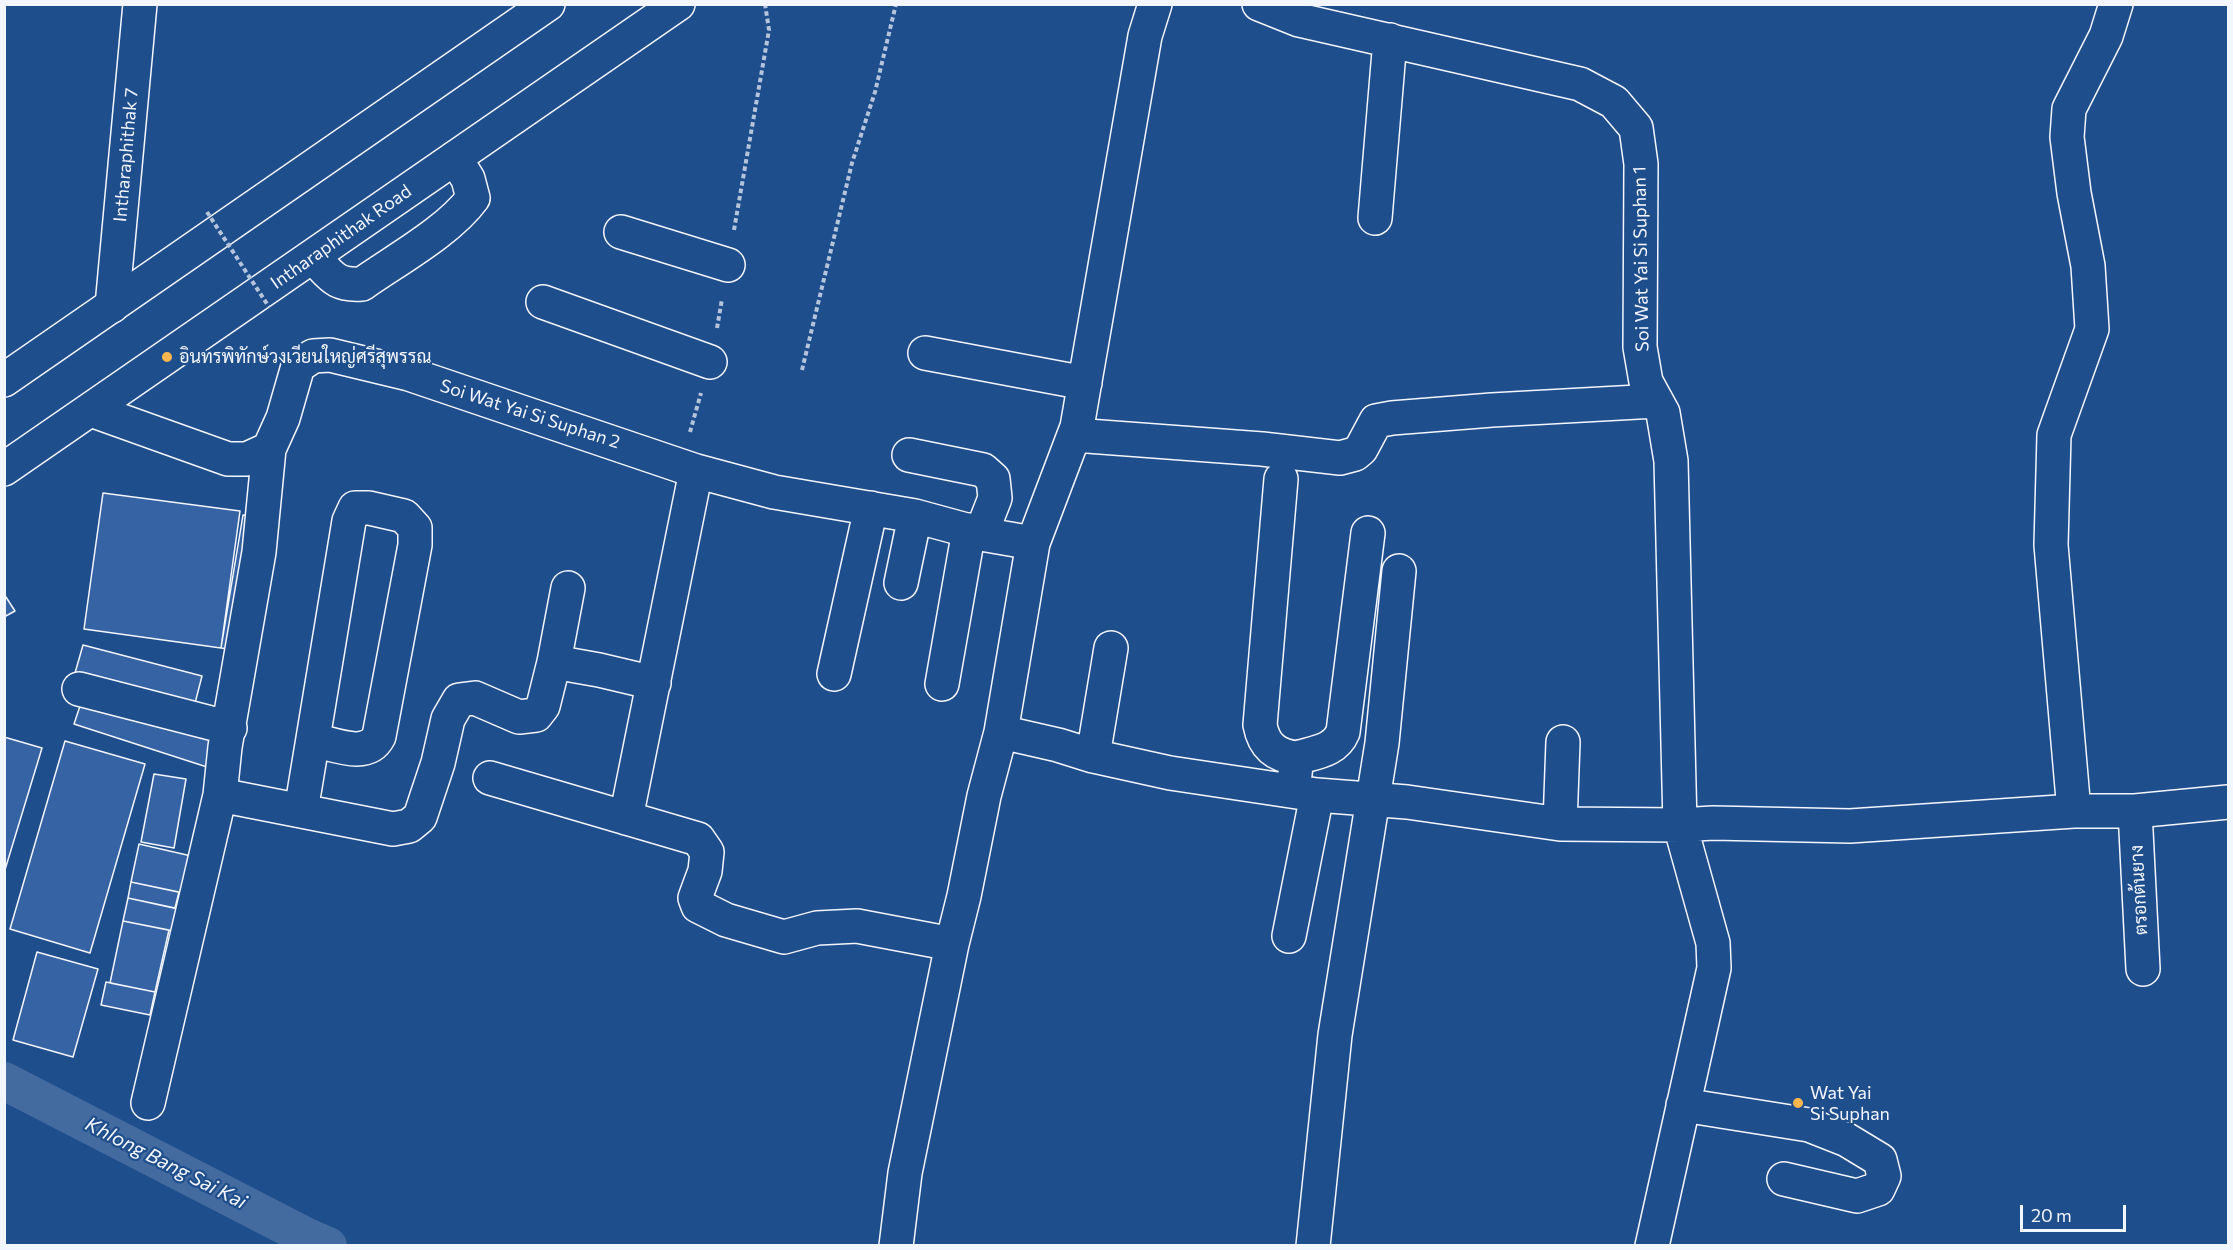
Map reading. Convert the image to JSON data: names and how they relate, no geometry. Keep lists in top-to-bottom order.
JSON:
{
  "streets": {
    "street": [
      "Intharaphithak 7",
      "Intharaphithak Road",
      "Soi Wat Yai Si Suphan 1",
      "Soi Wat Yai Si Suphan 2",
      "ตรอกต้นยาง"
    ]
  },
  "water": ["Khlong Bang Sai Kai"],
  "places": ["อินทรพิทักษ์วงเวียนใหญ่ศรีสุพรรณ", "Wat Yai Si Suphan"],
  "scale_bar": "20 m"
}
